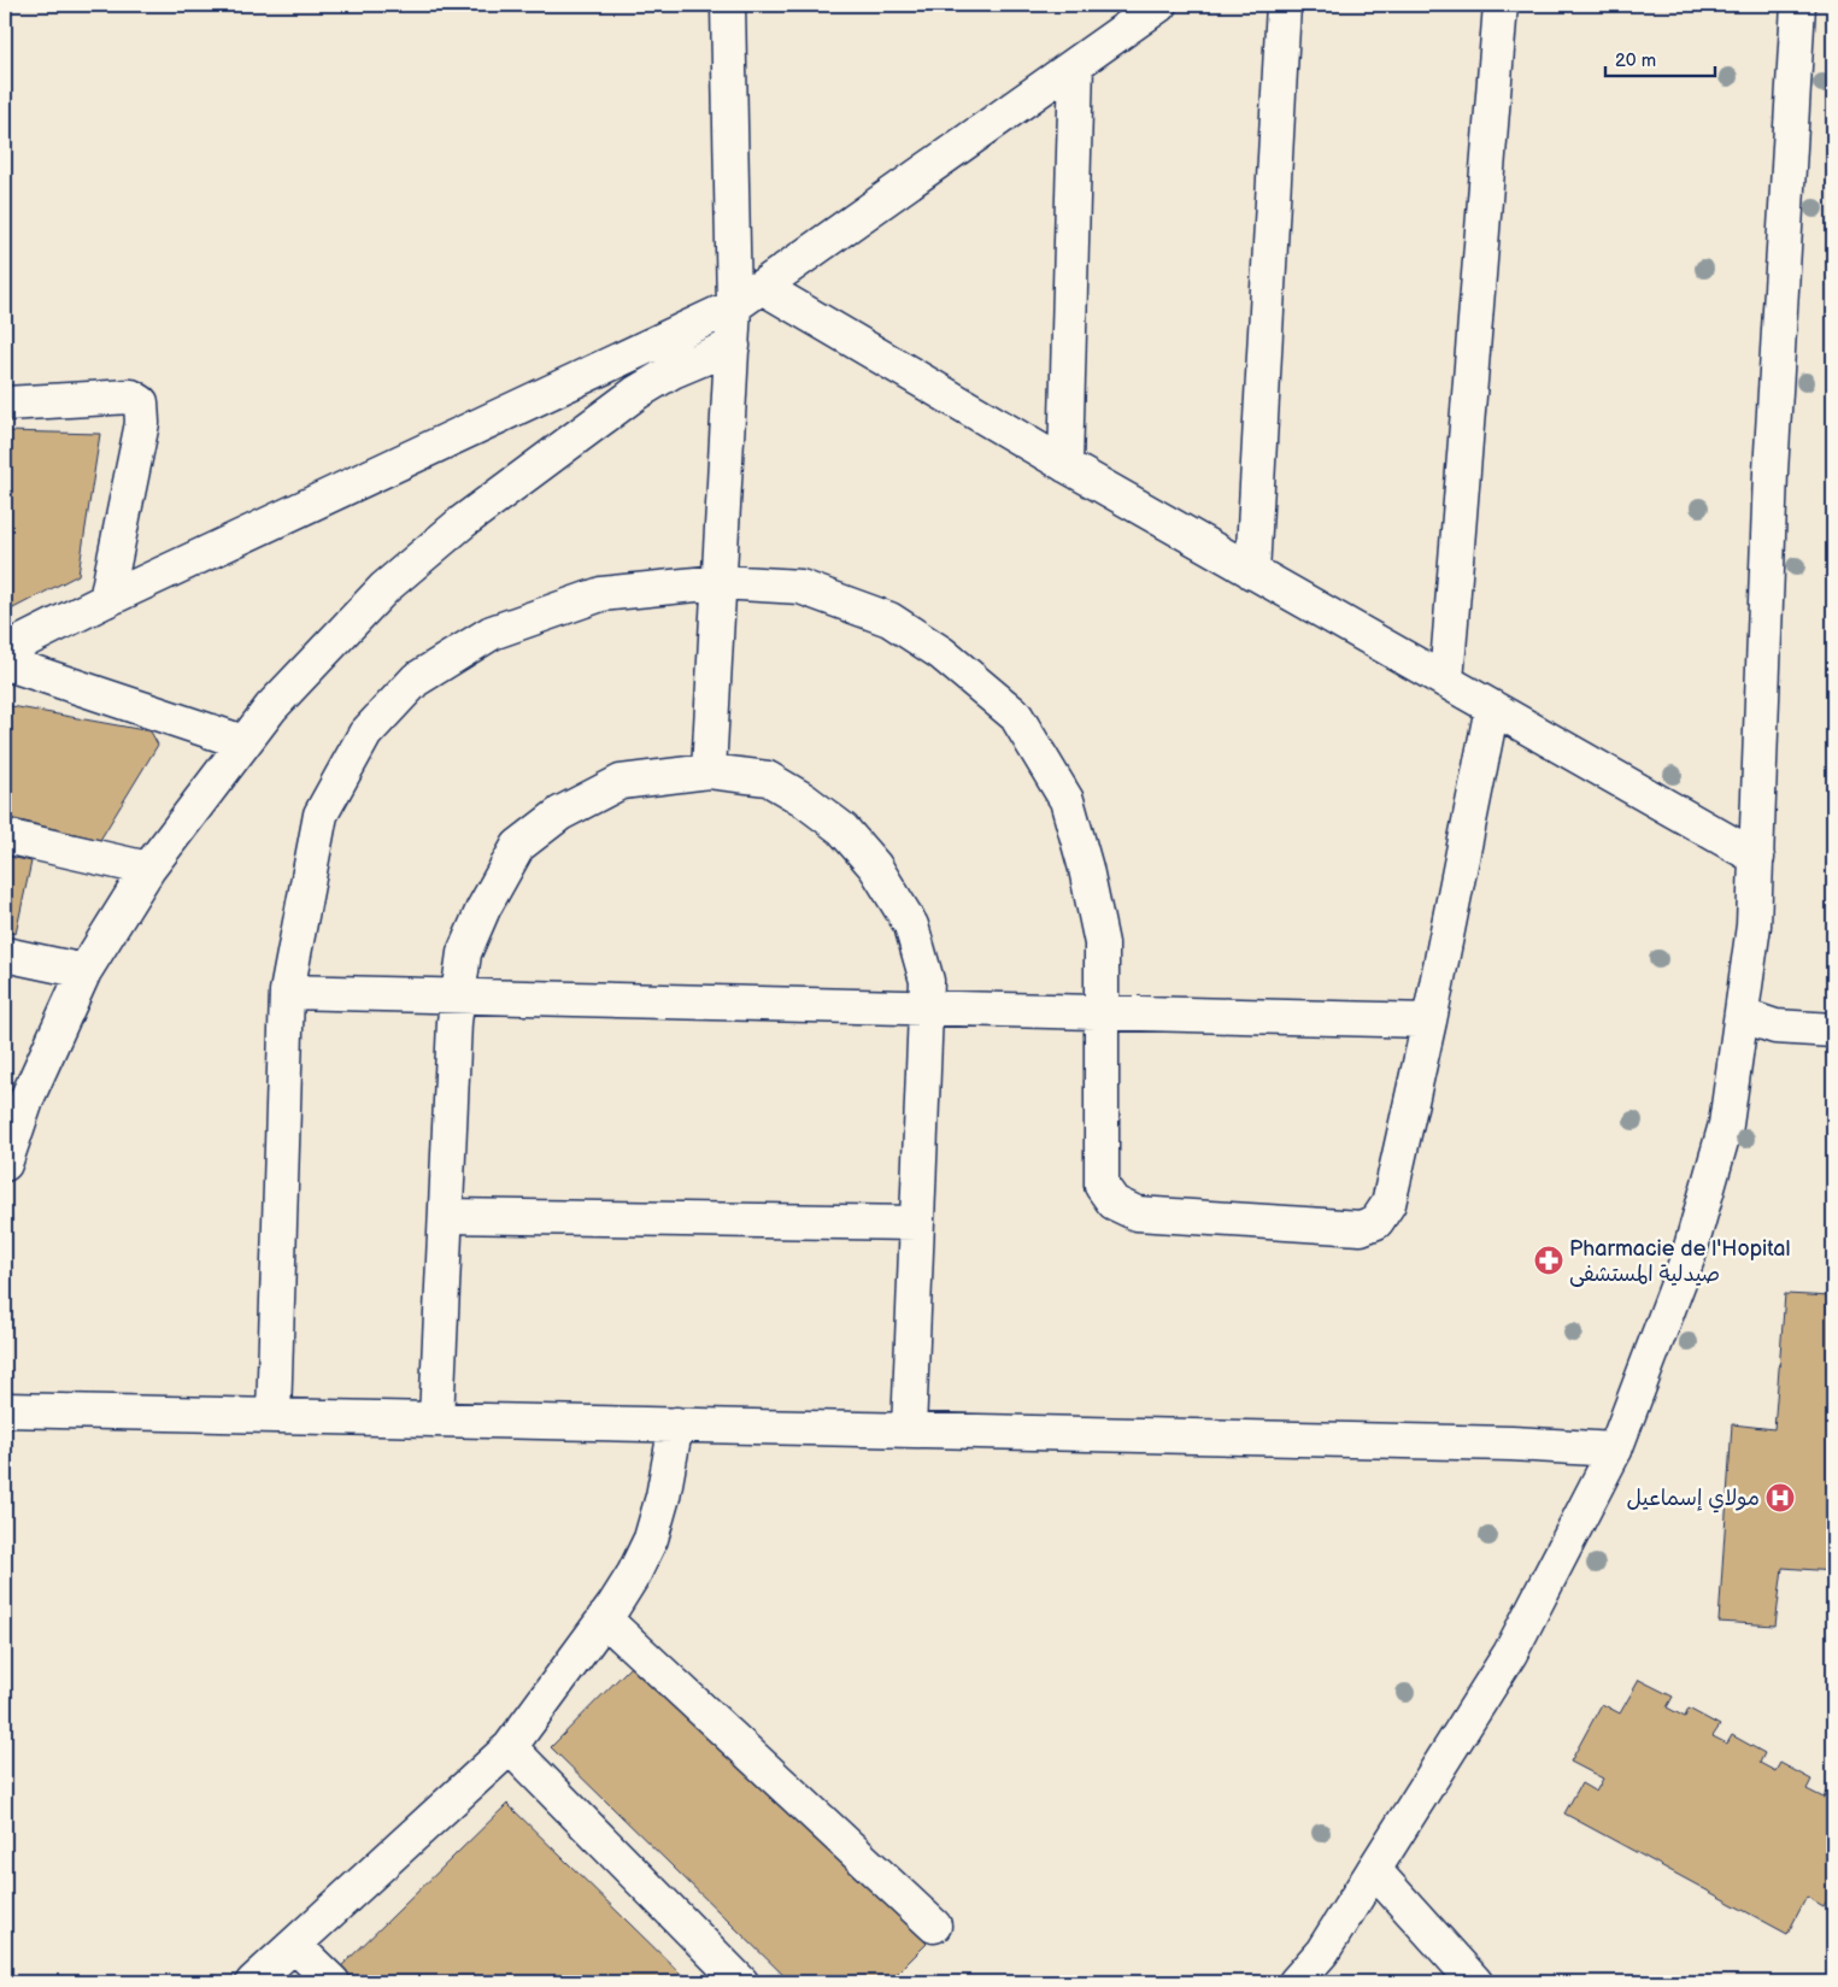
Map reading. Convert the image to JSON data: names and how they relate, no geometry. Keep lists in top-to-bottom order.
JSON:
{
  "places": {
    "pharmacy": ["Pharmacie de l'Hopital صيدلية المستشفى"],
    "hospital": ["مولاي إسماعيل"]
  },
  "scale_bar": "20 m"
}
